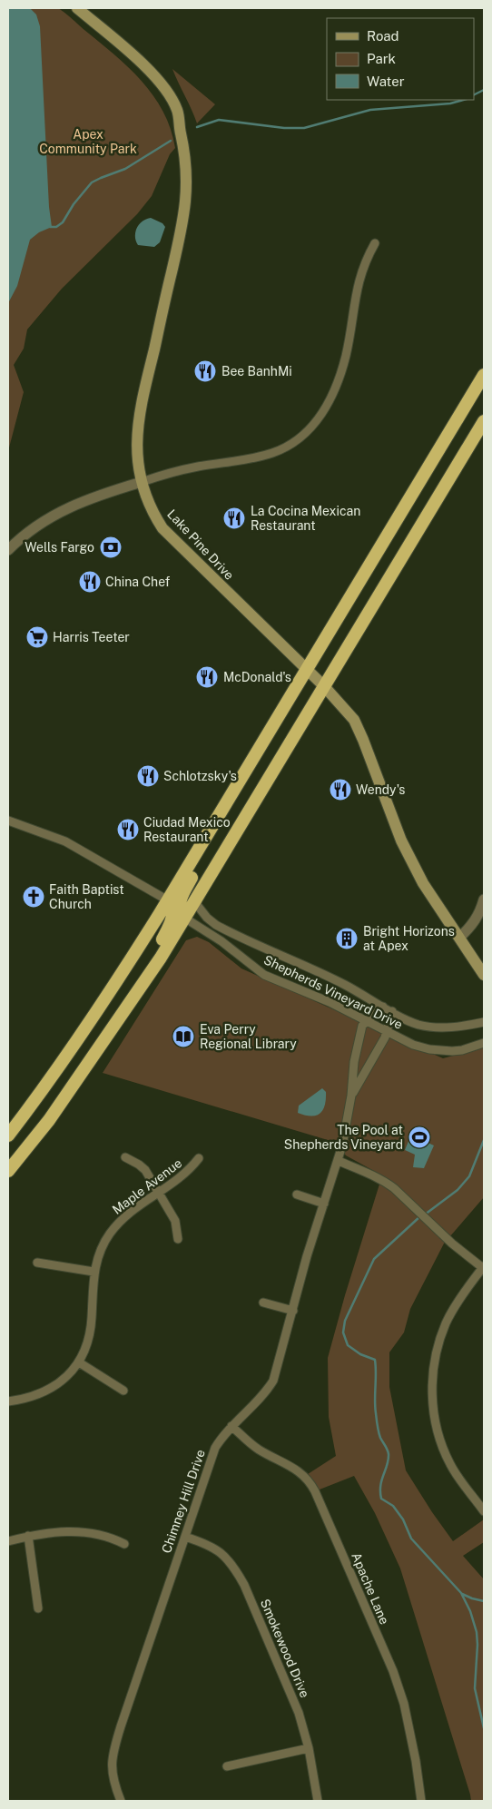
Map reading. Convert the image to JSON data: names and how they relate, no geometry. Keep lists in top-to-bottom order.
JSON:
{
  "streets": {
    "main road": ["Lake Pine Drive"],
    "street": [
      "Shepherds Vineyard Drive",
      "Maple Avenue",
      "Chimney Hill Drive",
      "Apache Lane",
      "Smokewood Drive"
    ]
  },
  "crossings": [
    ["Shepherds Vineyard Drive", "Chimney Hill Drive"],
    ["Chimney Hill Drive", "Apache Lane"],
    ["Chimney Hill Drive", "Smokewood Drive"]
  ],
  "parks": ["Apex Community Park"],
  "places": {
    "restaurant": [
      "Bee BanhMi",
      "La Cocina Mexican Restaurant",
      "China Chef",
      "McDonald's",
      "Schlotzsky's",
      "Wendy's",
      "Ciudad Mexico Restaurant"
    ],
    "bank": ["Wells Fargo"],
    "supermarket": ["Harris Teeter"],
    "church": ["Faith Baptist Church"],
    "building": ["Bright Horizons at Apex"],
    "library": ["Eva Perry Regional Library"],
    "sports": ["The Pool at Shepherds Vineyard"]
  },
  "legend": ["Road", "Park", "Water"]
}
